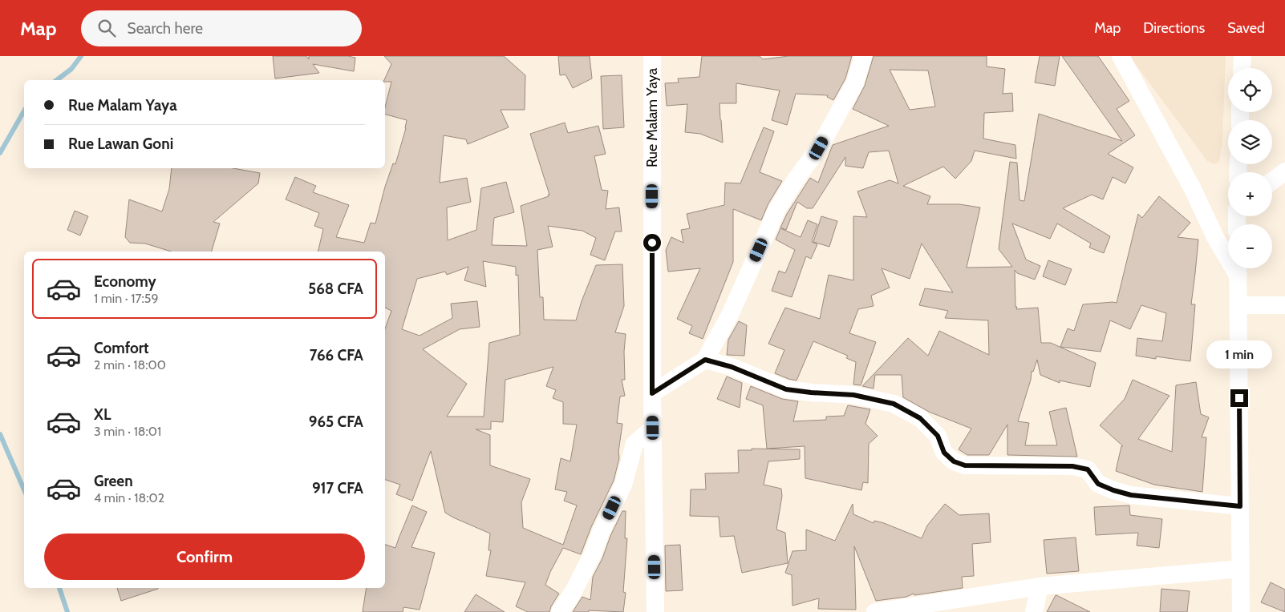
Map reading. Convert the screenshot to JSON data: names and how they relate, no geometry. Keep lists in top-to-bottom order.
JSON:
{
  "streets": {
    "street": ["Rue Malam Yaya"]
  },
  "page": {
    "header": "Map",
    "search": "Search here",
    "nav": ["Map", "Directions", "Saved"],
    "map_buttons": ["+", "−"],
    "banner": ["Rue Malam Yaya", "Rue Lawan Goni"],
    "list": [
      {
        "name": "Economy",
        "note": "1 min · 17:59",
        "value": "568 CFA"
      },
      {
        "name": "Comfort",
        "note": "2 min · 18:00",
        "value": "766 CFA"
      },
      {
        "name": "XL",
        "note": "3 min · 18:01",
        "value": "965 CFA"
      },
      {
        "name": "Green",
        "note": "4 min · 18:02",
        "value": "917 CFA"
      }
    ],
    "bubble": "1 min",
    "buttons": "Confirm"
  }
}
